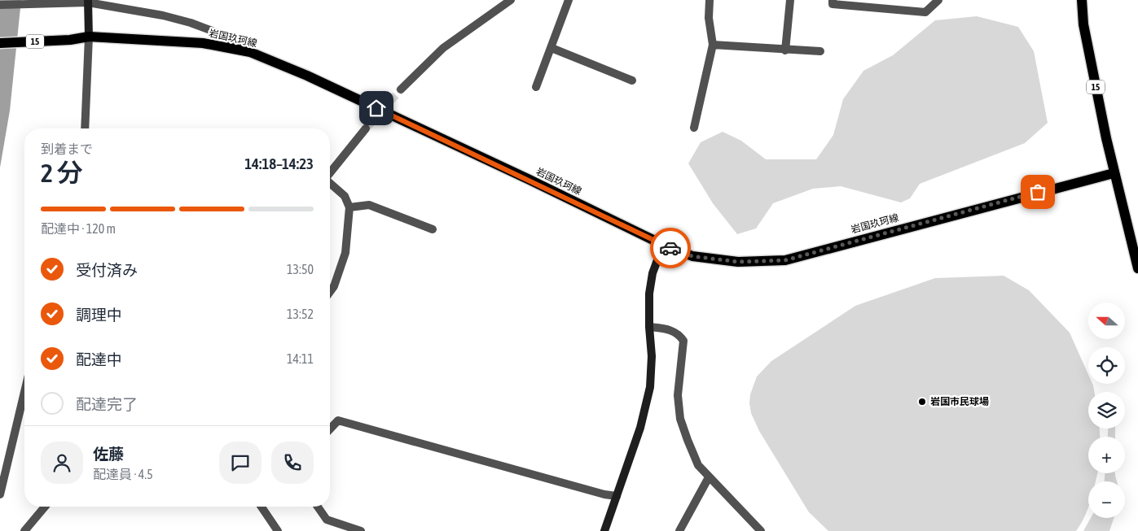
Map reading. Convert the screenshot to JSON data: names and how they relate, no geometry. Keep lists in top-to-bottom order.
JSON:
{
  "streets": {
    "main road": ["岩国玖珂線", "15"]
  },
  "crossings": [
    ["岩国玖珂線", "15"]
  ],
  "places": ["岩国市民球場"],
  "north": "left",
  "page": {
    "heading": ["2 分", "到着まで", "14:18–14:23"],
    "panel": ["佐藤", "配達員 · 4.5"],
    "bar": "配達中 · 120 m",
    "list": [
      ["受付済み", "13:50"],
      ["調理中", "13:52"],
      ["配達中", "14:11"],
      "配達完了"
    ],
    "map_buttons": ["+", "−"]
  }
}
